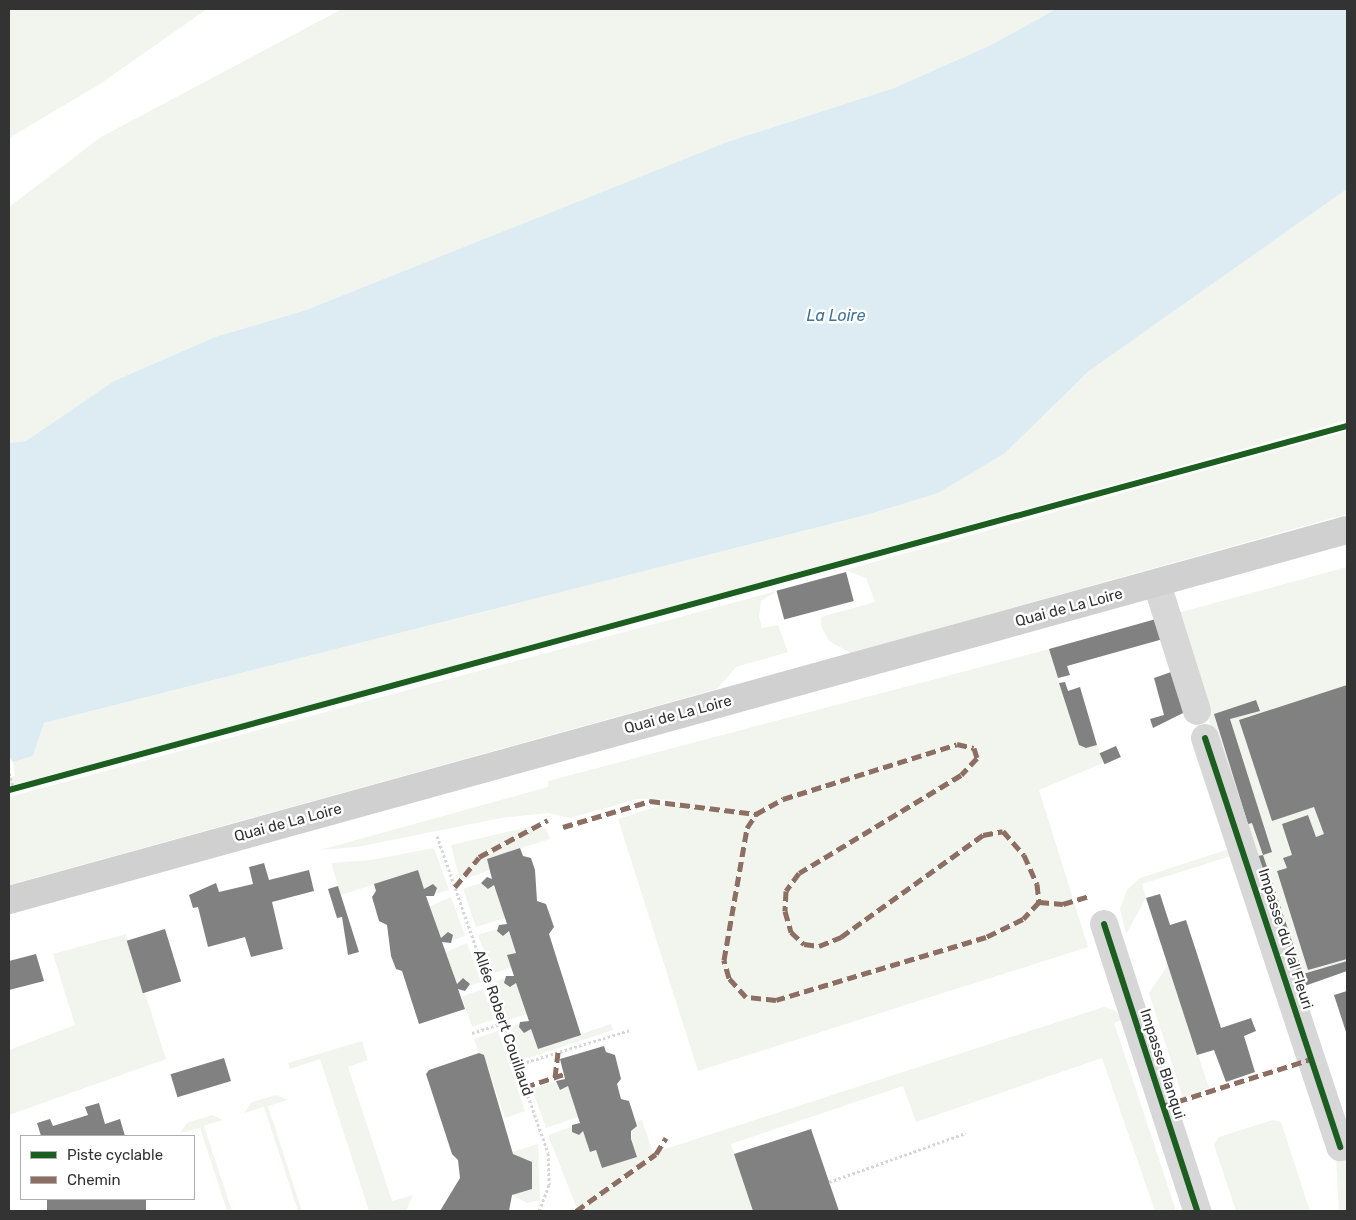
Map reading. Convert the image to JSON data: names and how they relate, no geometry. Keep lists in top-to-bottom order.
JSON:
{
  "streets": {
    "main road": ["Quai de La Loire"],
    "street": ["Impasse du Val Fleuri", "Impasse Blanqui"],
    "path": ["Allée Robert Couillaud"]
  },
  "water": ["La Loire"],
  "legend": ["Piste cyclable", "Chemin"]
}
